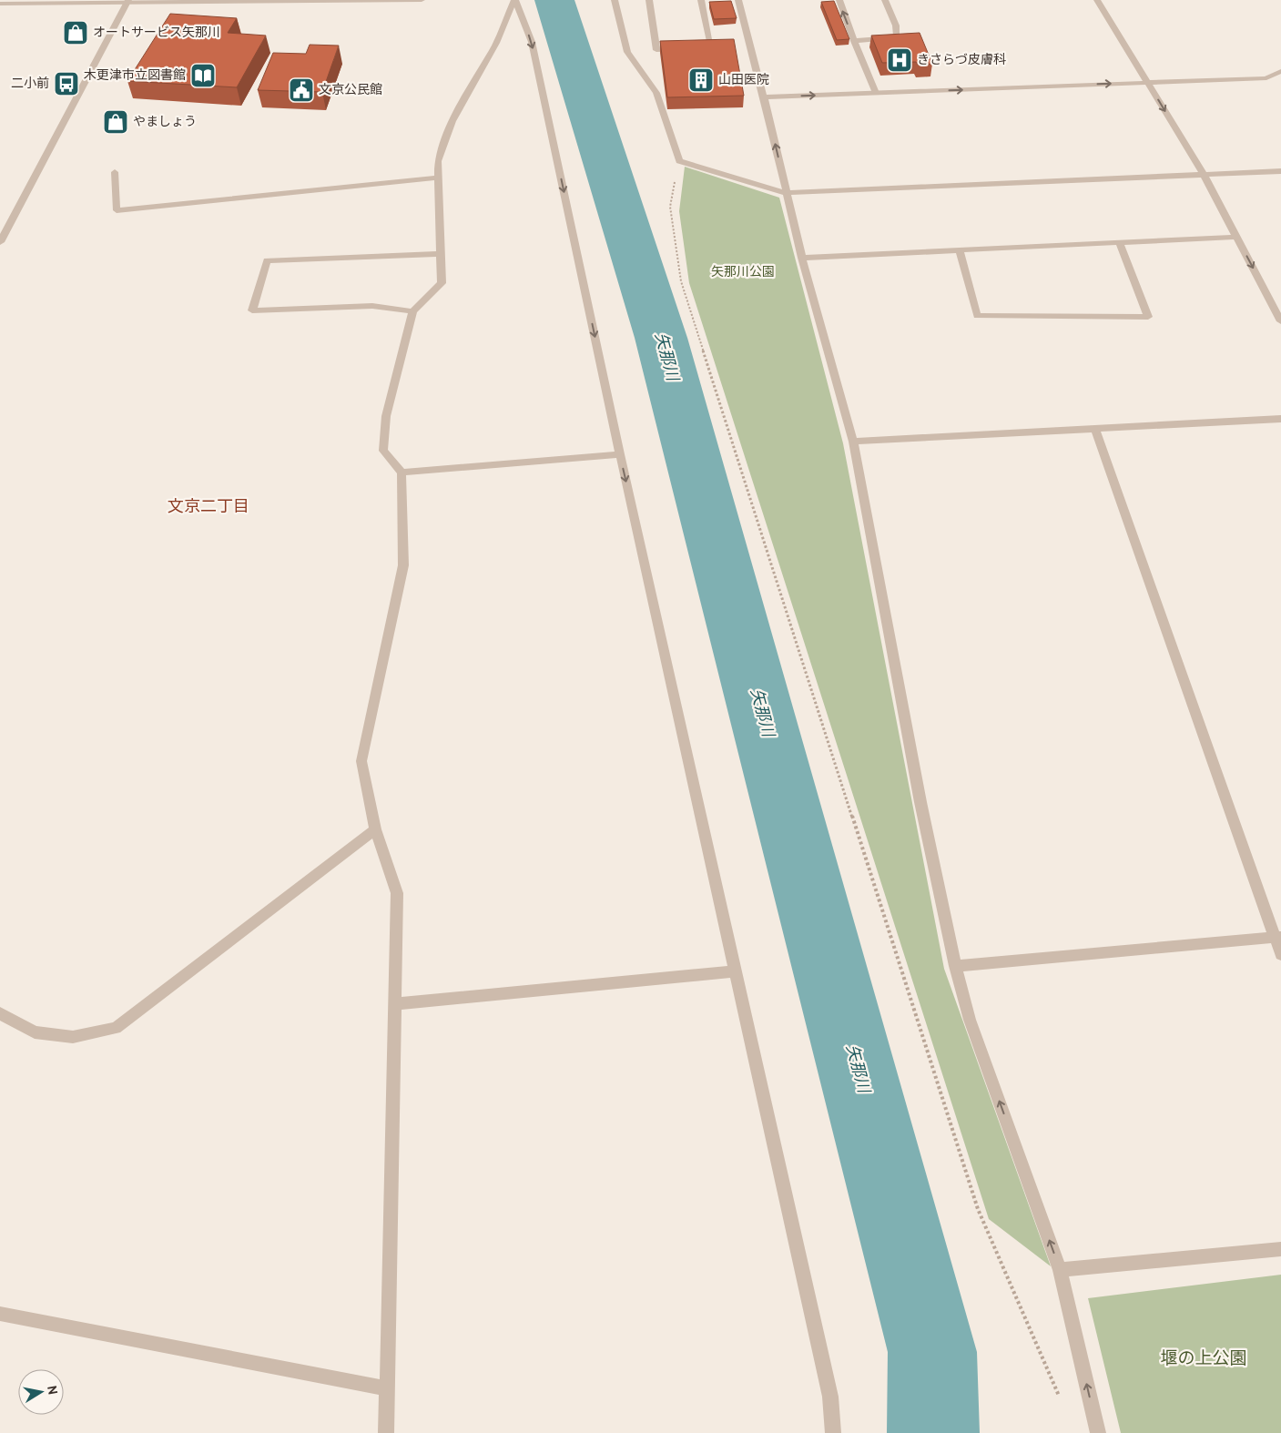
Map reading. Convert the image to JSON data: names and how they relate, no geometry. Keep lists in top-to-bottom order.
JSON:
{
  "districts": ["文京二丁目"],
  "water": ["矢那川"],
  "parks": ["矢那川公園", "堰の上公園"],
  "places": {
    "shop": ["オートサービス矢那川", "やましょう"],
    "hospital": ["きさらづ皮膚科"],
    "library": ["木更津市立図書館"],
    "building": ["山田医院"],
    "bus stop": ["二小前"],
    "public building": ["文京公民館"]
  },
  "north": "right"
}
